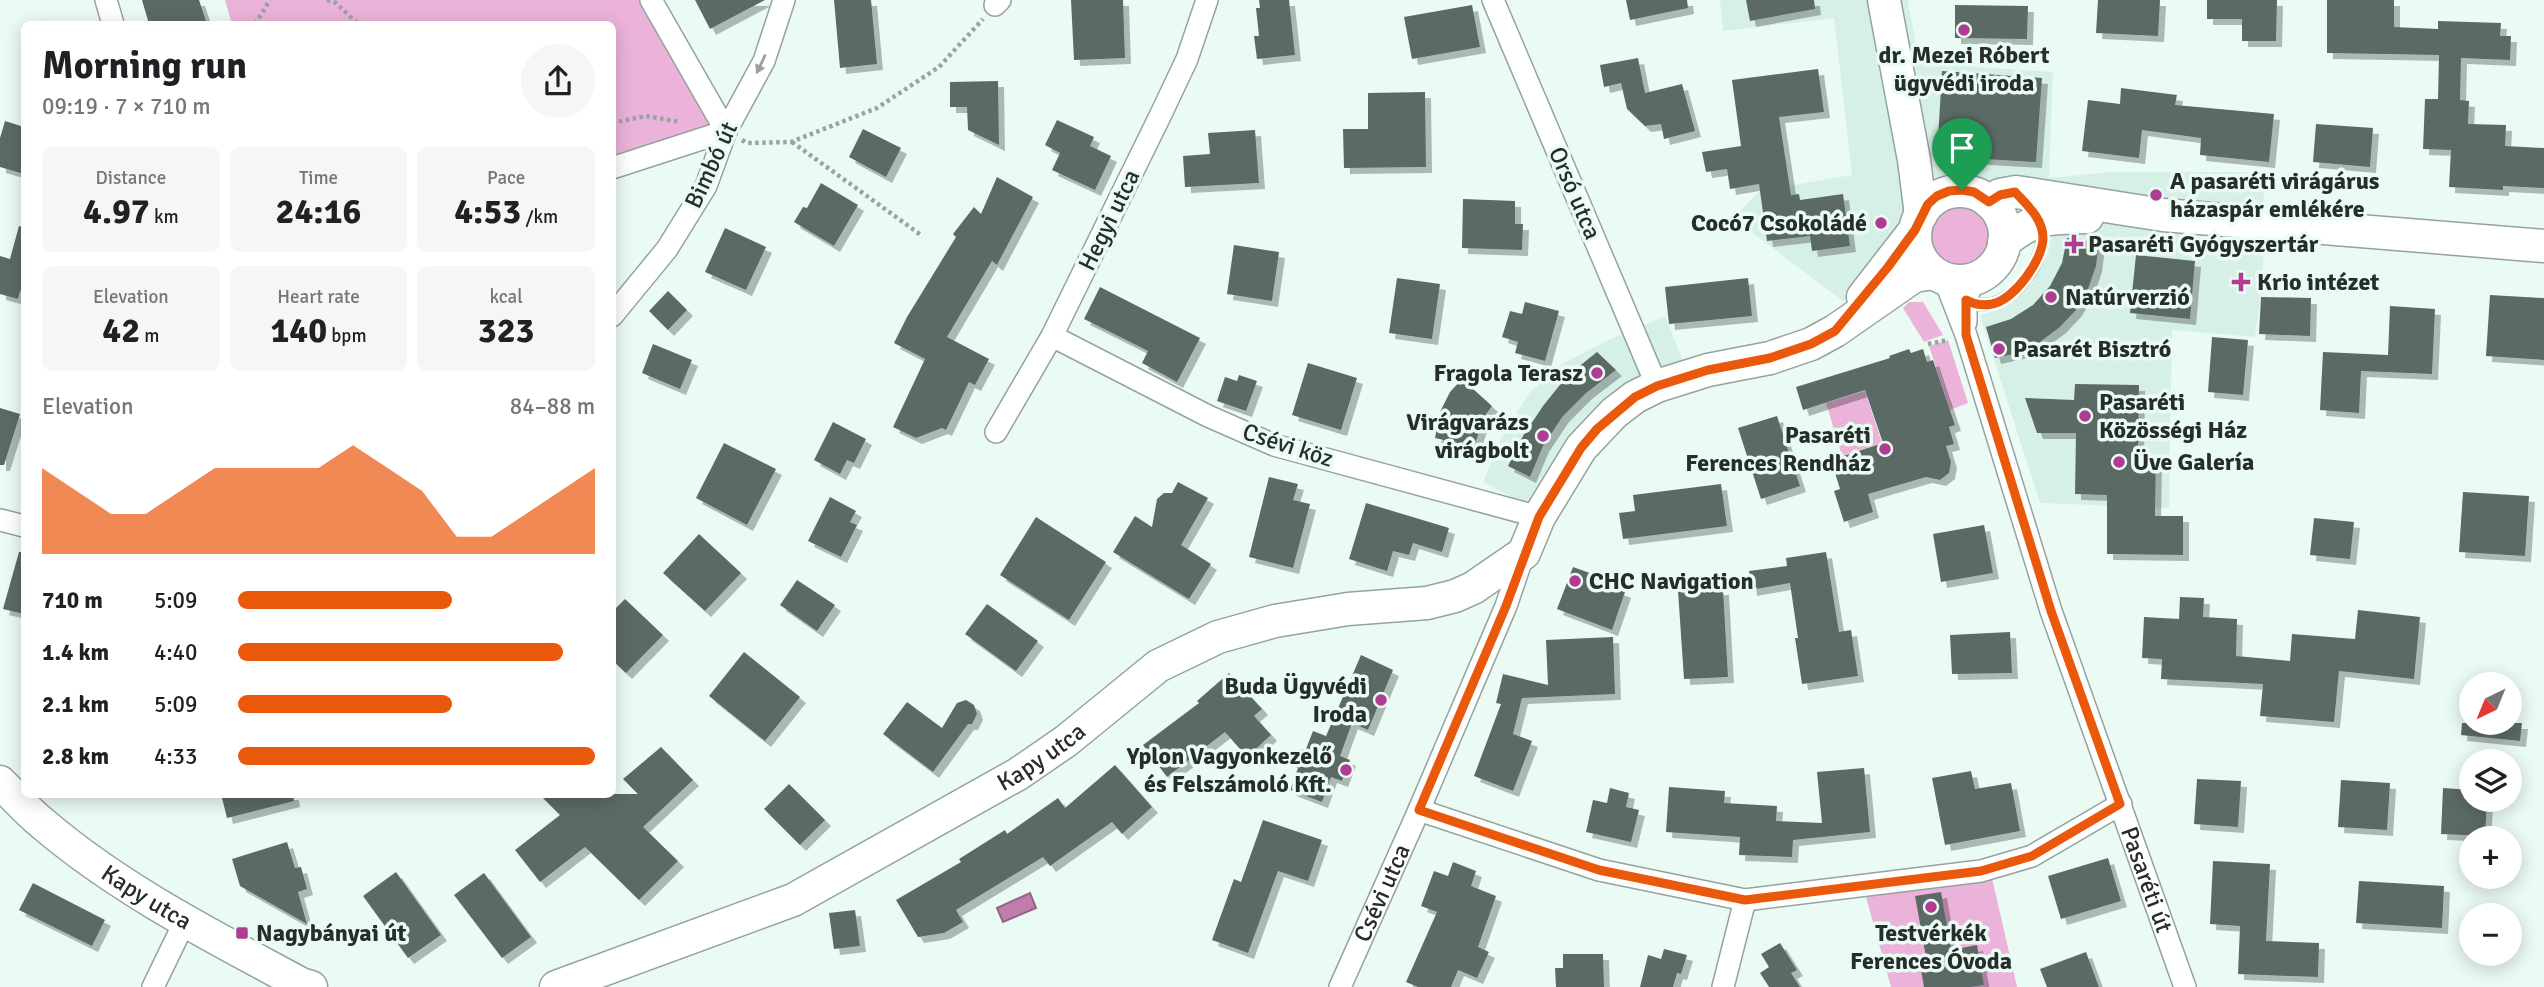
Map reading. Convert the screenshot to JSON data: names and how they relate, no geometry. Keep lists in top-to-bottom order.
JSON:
{
  "streets": {
    "street": [
      "Bimbó út",
      "Orsó utca",
      "Hegyi utca",
      "Csévi köz",
      "Kapy utca",
      "Pasaréti út",
      "Csévi utca"
    ]
  },
  "crossings": [
    ["Orsó utca", "Csévi utca"],
    ["Hegyi utca", "Csévi köz"],
    ["Csévi köz", "Csévi utca"],
    ["Kapy utca", "Csévi utca"],
    ["Pasaréti út", "Csévi utca"]
  ],
  "one_way": ["Bimbó út"],
  "places": {
    "other": [
      "dr. Mezei Róbert ügyvédi iroda",
      "A pasaréti virágárus házaspár emlékére",
      "Cocó7 Csokoládé",
      "Natúrverzió",
      "Pasarét Bisztró",
      "Fragola Terasz",
      "Pasaréti Közösségi Ház",
      "Virágvarázs virágbolt",
      "Pasaréti Ferences Rendház",
      "Üve Galería",
      "CHC Navigation",
      "Buda Ügyvédi Iroda",
      "Yplon Vagyonkezelő és Felszámoló Kft.",
      "Testvérkék Ferences Óvoda"
    ],
    "health": ["Pasaréti Gyógyszertár", "Krio intézet"],
    "transit": ["Nagybányai út"]
  },
  "north": "bottom left",
  "page": {
    "heading": ["Morning run", "09:19 · 7 × 710 m"],
    "stats": [
      ["Distance", "4.97 km"],
      ["Time", "24:16"],
      ["Pace", "4:53 /km"],
      ["Elevation", "42 m"],
      ["Heart rate", "140 bpm"],
      ["kcal", "323"]
    ],
    "chart": ["Elevation", "84–88 m"],
    "list": [
      {
        "name": "710 m",
        "note": "5:09"
      },
      {
        "name": "1.4 km",
        "note": "4:40"
      },
      {
        "name": "2.1 km",
        "note": "5:09"
      },
      {
        "name": "2.8 km",
        "note": "4:33"
      }
    ],
    "map_buttons": ["+", "−"]
  }
}
